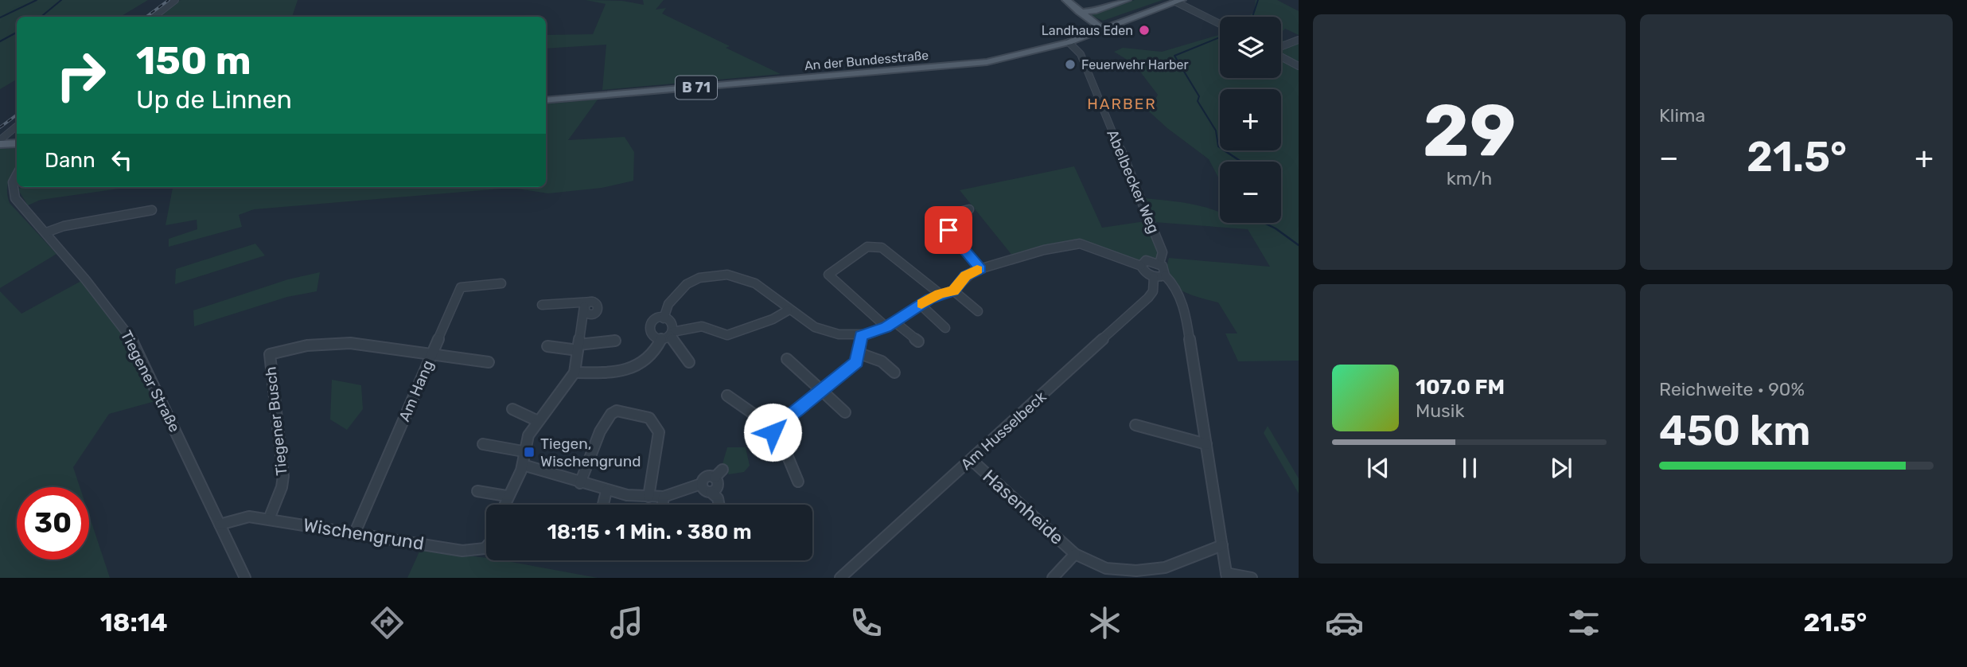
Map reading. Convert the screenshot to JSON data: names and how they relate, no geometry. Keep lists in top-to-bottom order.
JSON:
{
  "streets": {
    "main road": ["An der Bundesstraße", "B 71"],
    "street": [
      "Abelbecker Weg",
      "Tiegener Straße",
      "Am Hang",
      "Tiegener Busch",
      "Am Husselbeck",
      "Hasenheide",
      "Wischengrund"
    ]
  },
  "crossings": [
    ["An der Bundesstraße", "Abelbecker Weg"],
    ["Abelbecker Weg", "Am Husselbeck"],
    ["Abelbecker Weg", "Hasenheide"],
    ["Tiegener Straße", "Wischengrund"],
    ["Am Hang", "Tiegener Busch"],
    ["Am Hang", "Wischengrund"],
    ["Tiegener Busch", "Wischengrund"],
    ["Am Husselbeck", "Hasenheide"]
  ],
  "districts": ["HARBER"],
  "places": {
    "other": ["Landhaus Eden", "Feuerwehr Harber"],
    "transit": ["Tiegen, Wischengrund"]
  },
  "page": {
    "tile": [
      ["29", "km/h"],
      "Klima",
      ["Reichweite · 90%", "450 km"]
    ],
    "map_buttons": ["+", "−"],
    "turn": ["150 m", "Up de Linnen"],
    "then": "Dann",
    "heat": ["−", "21.5°", "+"],
    "song": ["107.0 FM", "Musik"],
    "limit": "30",
    "trip": "18:15 · 1 Min. · 380 m",
    "tabs": ["18:14", "21.5°"]
  }
}
